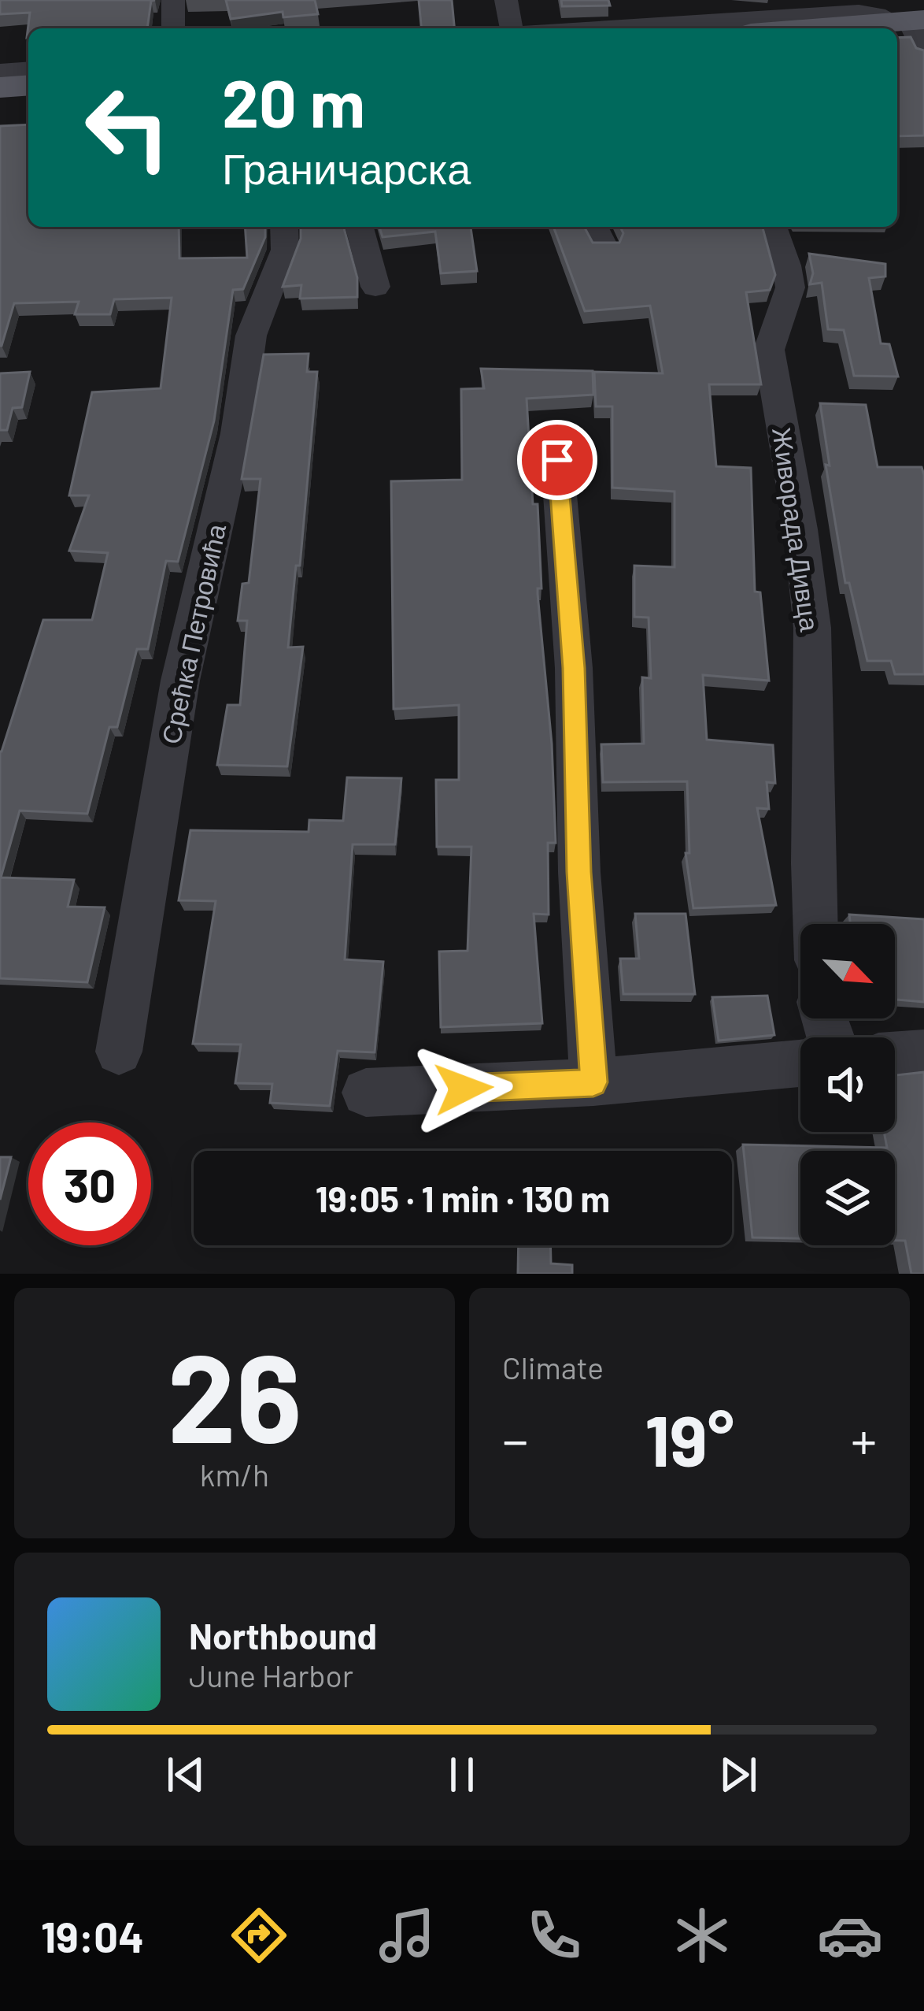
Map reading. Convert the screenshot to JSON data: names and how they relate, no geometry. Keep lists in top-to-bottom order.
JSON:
{
  "streets": {
    "street": ["Живорада Дивца", "Срећка Петровића"]
  },
  "north": "bottom right",
  "page": {
    "turn": ["20 m", "Граничарска"],
    "limit": "30",
    "trip": "19:05 · 1 min · 130 m",
    "tile": [
      ["26", "km/h"],
      "Climate"
    ],
    "heat": ["−", "19°", "+"],
    "song": ["Northbound", "June Harbor"],
    "tabs": "19:04"
  }
}
